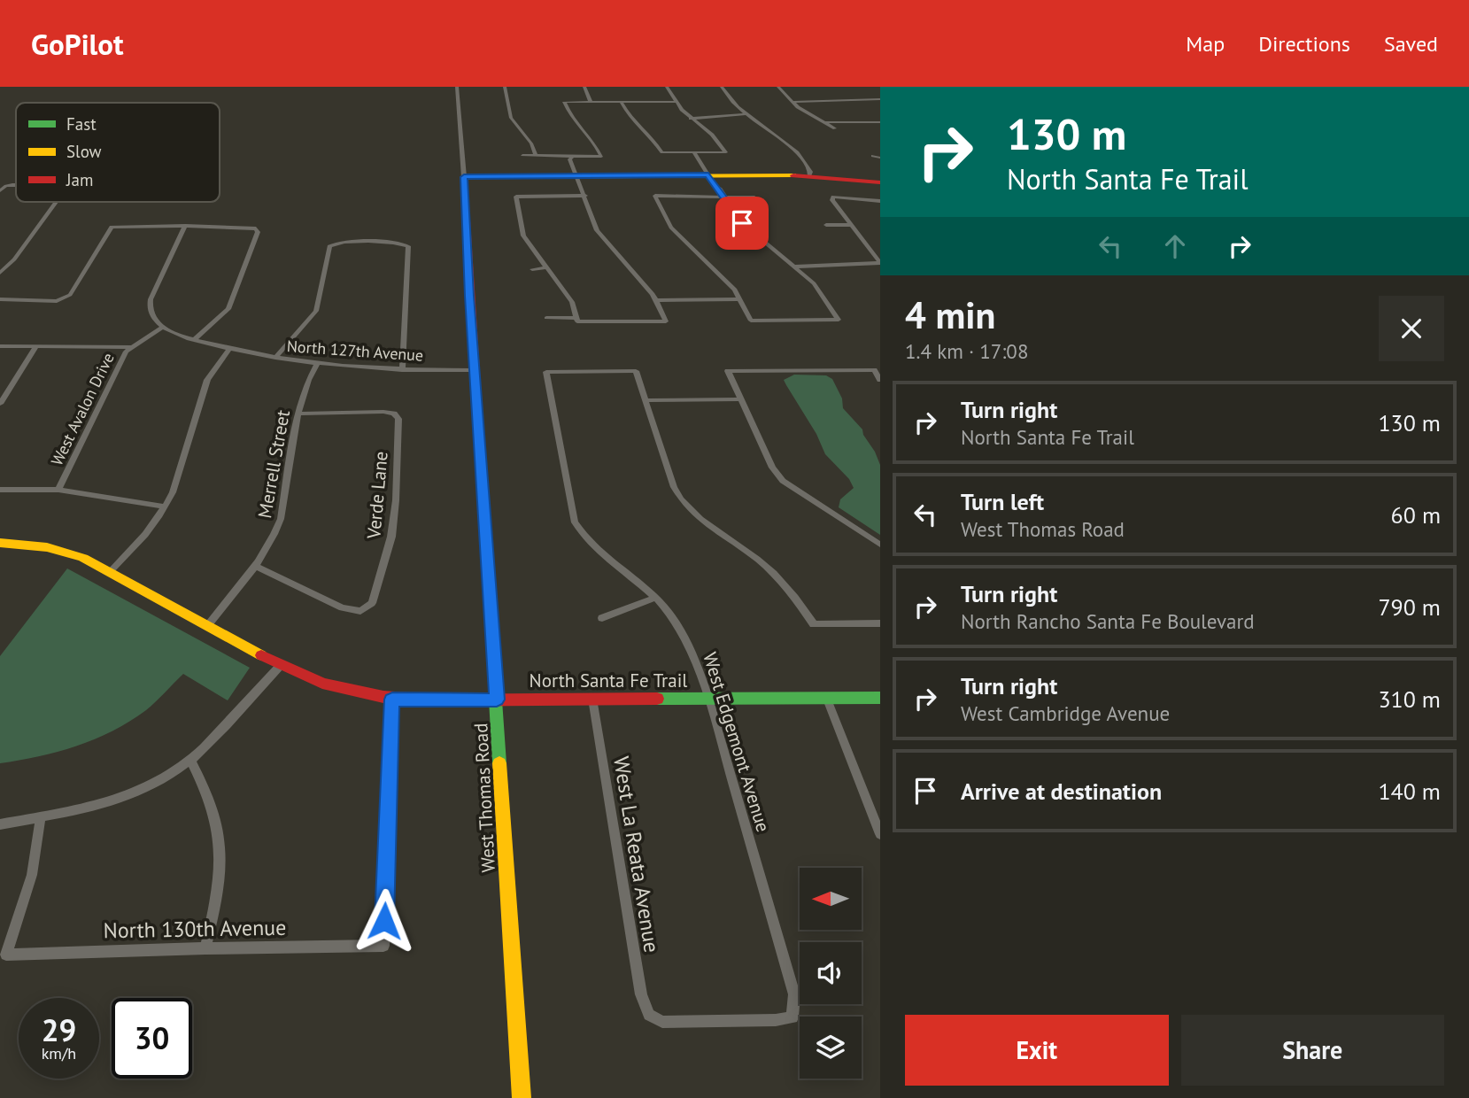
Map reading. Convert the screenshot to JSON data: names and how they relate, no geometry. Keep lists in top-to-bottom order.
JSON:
{
  "streets": {
    "street": [
      "North 127th Avenue",
      "West Avalon Drive",
      "Merrell Street",
      "Verde Lane",
      "North Santa Fe Trail",
      "West Edgemont Avenue",
      "West Thomas Road",
      "West La Reata Avenue",
      "North 130th Avenue"
    ]
  },
  "crossings": [
    ["North 127th Avenue", "West Avalon Drive"],
    ["North 127th Avenue", "Merrell Street"],
    ["North 127th Avenue", "West Thomas Road"],
    ["Merrell Street", "Verde Lane"],
    ["Merrell Street", "North Santa Fe Trail"],
    ["North Santa Fe Trail", "West Edgemont Avenue"],
    ["North Santa Fe Trail", "West Thomas Road"],
    ["North Santa Fe Trail", "West La Reata Avenue"],
    ["North Santa Fe Trail", "North 130th Avenue"],
    ["West Edgemont Avenue", "West La Reata Avenue"]
  ],
  "legend": ["Fast", "Slow", "Jam"],
  "north": "left",
  "page": {
    "header": "GoPilot",
    "nav": ["Map", "Directions", "Saved"],
    "turn": ["130 m", "North Santa Fe Trail"],
    "heading": ["4 min", "1.4 km · 17:08"],
    "list": [
      {
        "name": "Turn right",
        "note": "North Santa Fe Trail",
        "value": "130 m"
      },
      {
        "name": "Turn left",
        "note": "West Thomas Road",
        "value": "60 m"
      },
      {
        "name": "Turn right",
        "note": "North Rancho Santa Fe Boulevard",
        "value": "790 m"
      },
      {
        "name": "Turn right",
        "note": "West Cambridge Avenue",
        "value": "310 m"
      },
      {
        "name": "Arrive at destination",
        "value": "140 m"
      }
    ],
    "speed": "29 km/h",
    "limit": "30",
    "buttons": ["Exit", "Share"]
  }
}
